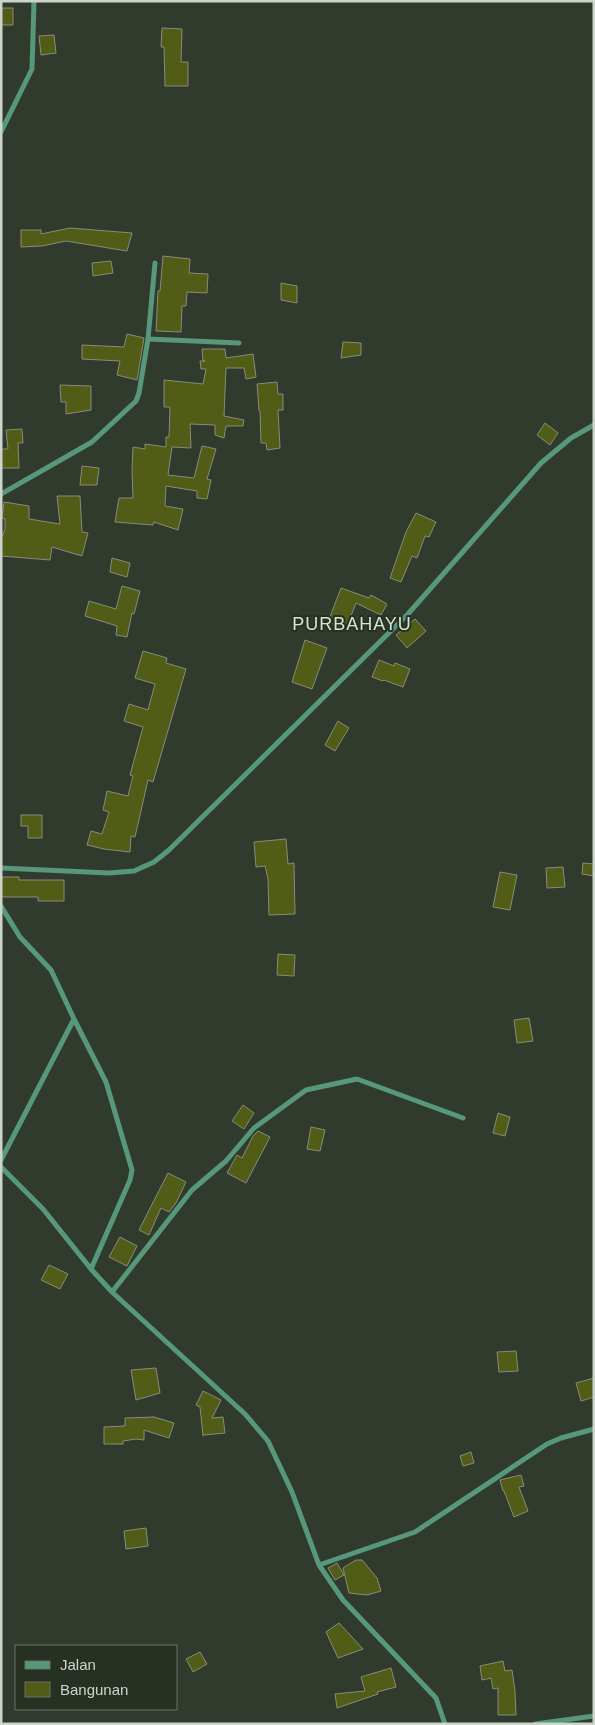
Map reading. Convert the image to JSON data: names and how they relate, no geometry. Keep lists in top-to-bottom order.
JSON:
{
  "districts": ["PURBAHAYU"],
  "legend": ["Jalan", "Bangunan"]
}
